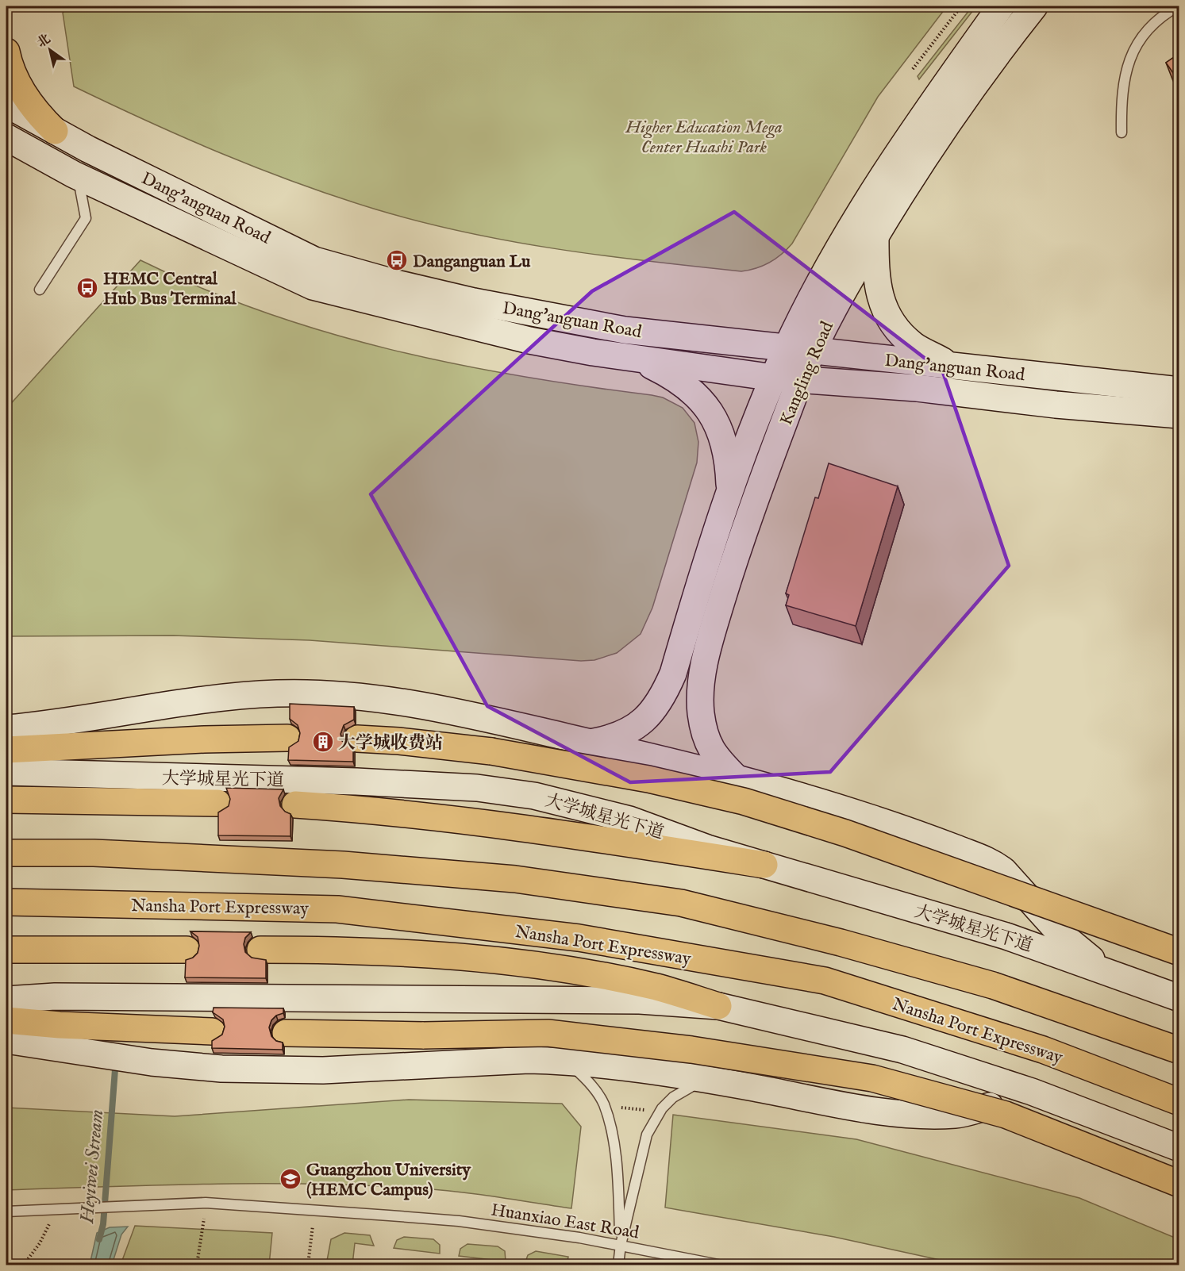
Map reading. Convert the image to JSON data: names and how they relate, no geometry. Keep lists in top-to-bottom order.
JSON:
{
  "streets": {
    "main road": [
      "Dang'anguan Road",
      "Kangling Road",
      "大学城星光下道",
      "Nansha Port Expressway"
    ],
    "lane": ["Huanxiao East Road"]
  },
  "crossings": [
    ["Dang'anguan Road", "Kangling Road"]
  ],
  "water": ["Heyiwei Stream"],
  "parks": ["Higher Education Mega Center Huashi Park"],
  "places": {
    "bus stop": ["Danganguan Lu", "HEMC Central Hub Bus Terminal"],
    "building": ["大学城收费站"],
    "school or university": ["Guangzhou University (HEMC Campus)"]
  },
  "north": "top left"
}
